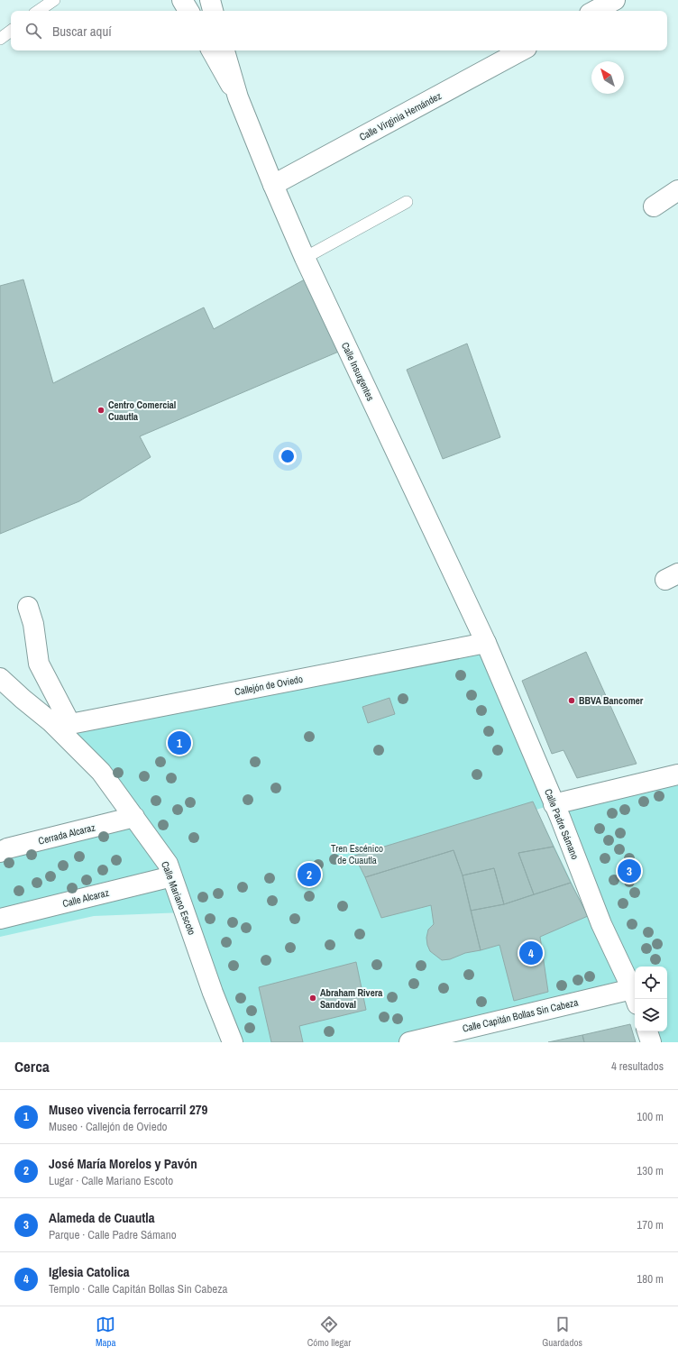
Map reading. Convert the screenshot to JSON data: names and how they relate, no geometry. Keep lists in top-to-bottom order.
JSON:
{
  "streets": {
    "street": [
      "Calle Virginia Hernández",
      "Calle Insurgentes",
      "Callejón de Oviedo",
      "Calle Padre Sámano",
      "Cerrada Alcaraz",
      "Calle Alcaraz",
      "Calle Mariano Escoto",
      "Calle Capitán Bollas Sin Cabeza"
    ]
  },
  "crossings": [
    ["Calle Virginia Hernández", "Calle Insurgentes"],
    ["Calle Insurgentes", "Callejón de Oviedo"],
    ["Calle Insurgentes", "Calle Padre Sámano"],
    ["Callejón de Oviedo", "Calle Padre Sámano"],
    ["Callejón de Oviedo", "Calle Mariano Escoto"],
    ["Calle Padre Sámano", "Calle Capitán Bollas Sin Cabeza"],
    ["Cerrada Alcaraz", "Calle Mariano Escoto"],
    ["Calle Alcaraz", "Calle Mariano Escoto"]
  ],
  "parks": ["Tren Escénico de Cuautla"],
  "places": ["Centro Comercial Cuautla", "BBVA Bancomer", "Abraham Rivera Sandoval"],
  "north": "top left",
  "page": {
    "search": "Buscar aquí",
    "pins": [
      "1",
      "3",
      "2",
      "4"
    ],
    "heading": ["Cerca", "4 resultados"],
    "list": [
      {
        "mark": "1",
        "name": "Museo vivencia ferrocarril 279",
        "note": "Museo · Callejón de Oviedo",
        "value": "100 m"
      },
      {
        "mark": "2",
        "name": "José María Morelos y Pavón",
        "note": "Lugar · Calle Mariano Escoto",
        "value": "130 m"
      },
      {
        "mark": "3",
        "name": "Alameda de Cuautla",
        "note": "Parque · Calle Padre Sámano",
        "value": "170 m"
      },
      {
        "mark": "4",
        "name": "Iglesia Catolica",
        "note": "Templo · Calle Capitán Bollas Sin Cabeza",
        "value": "180 m"
      }
    ],
    "nav": ["Mapa", "Cómo llegar", "Guardados"]
  }
}
